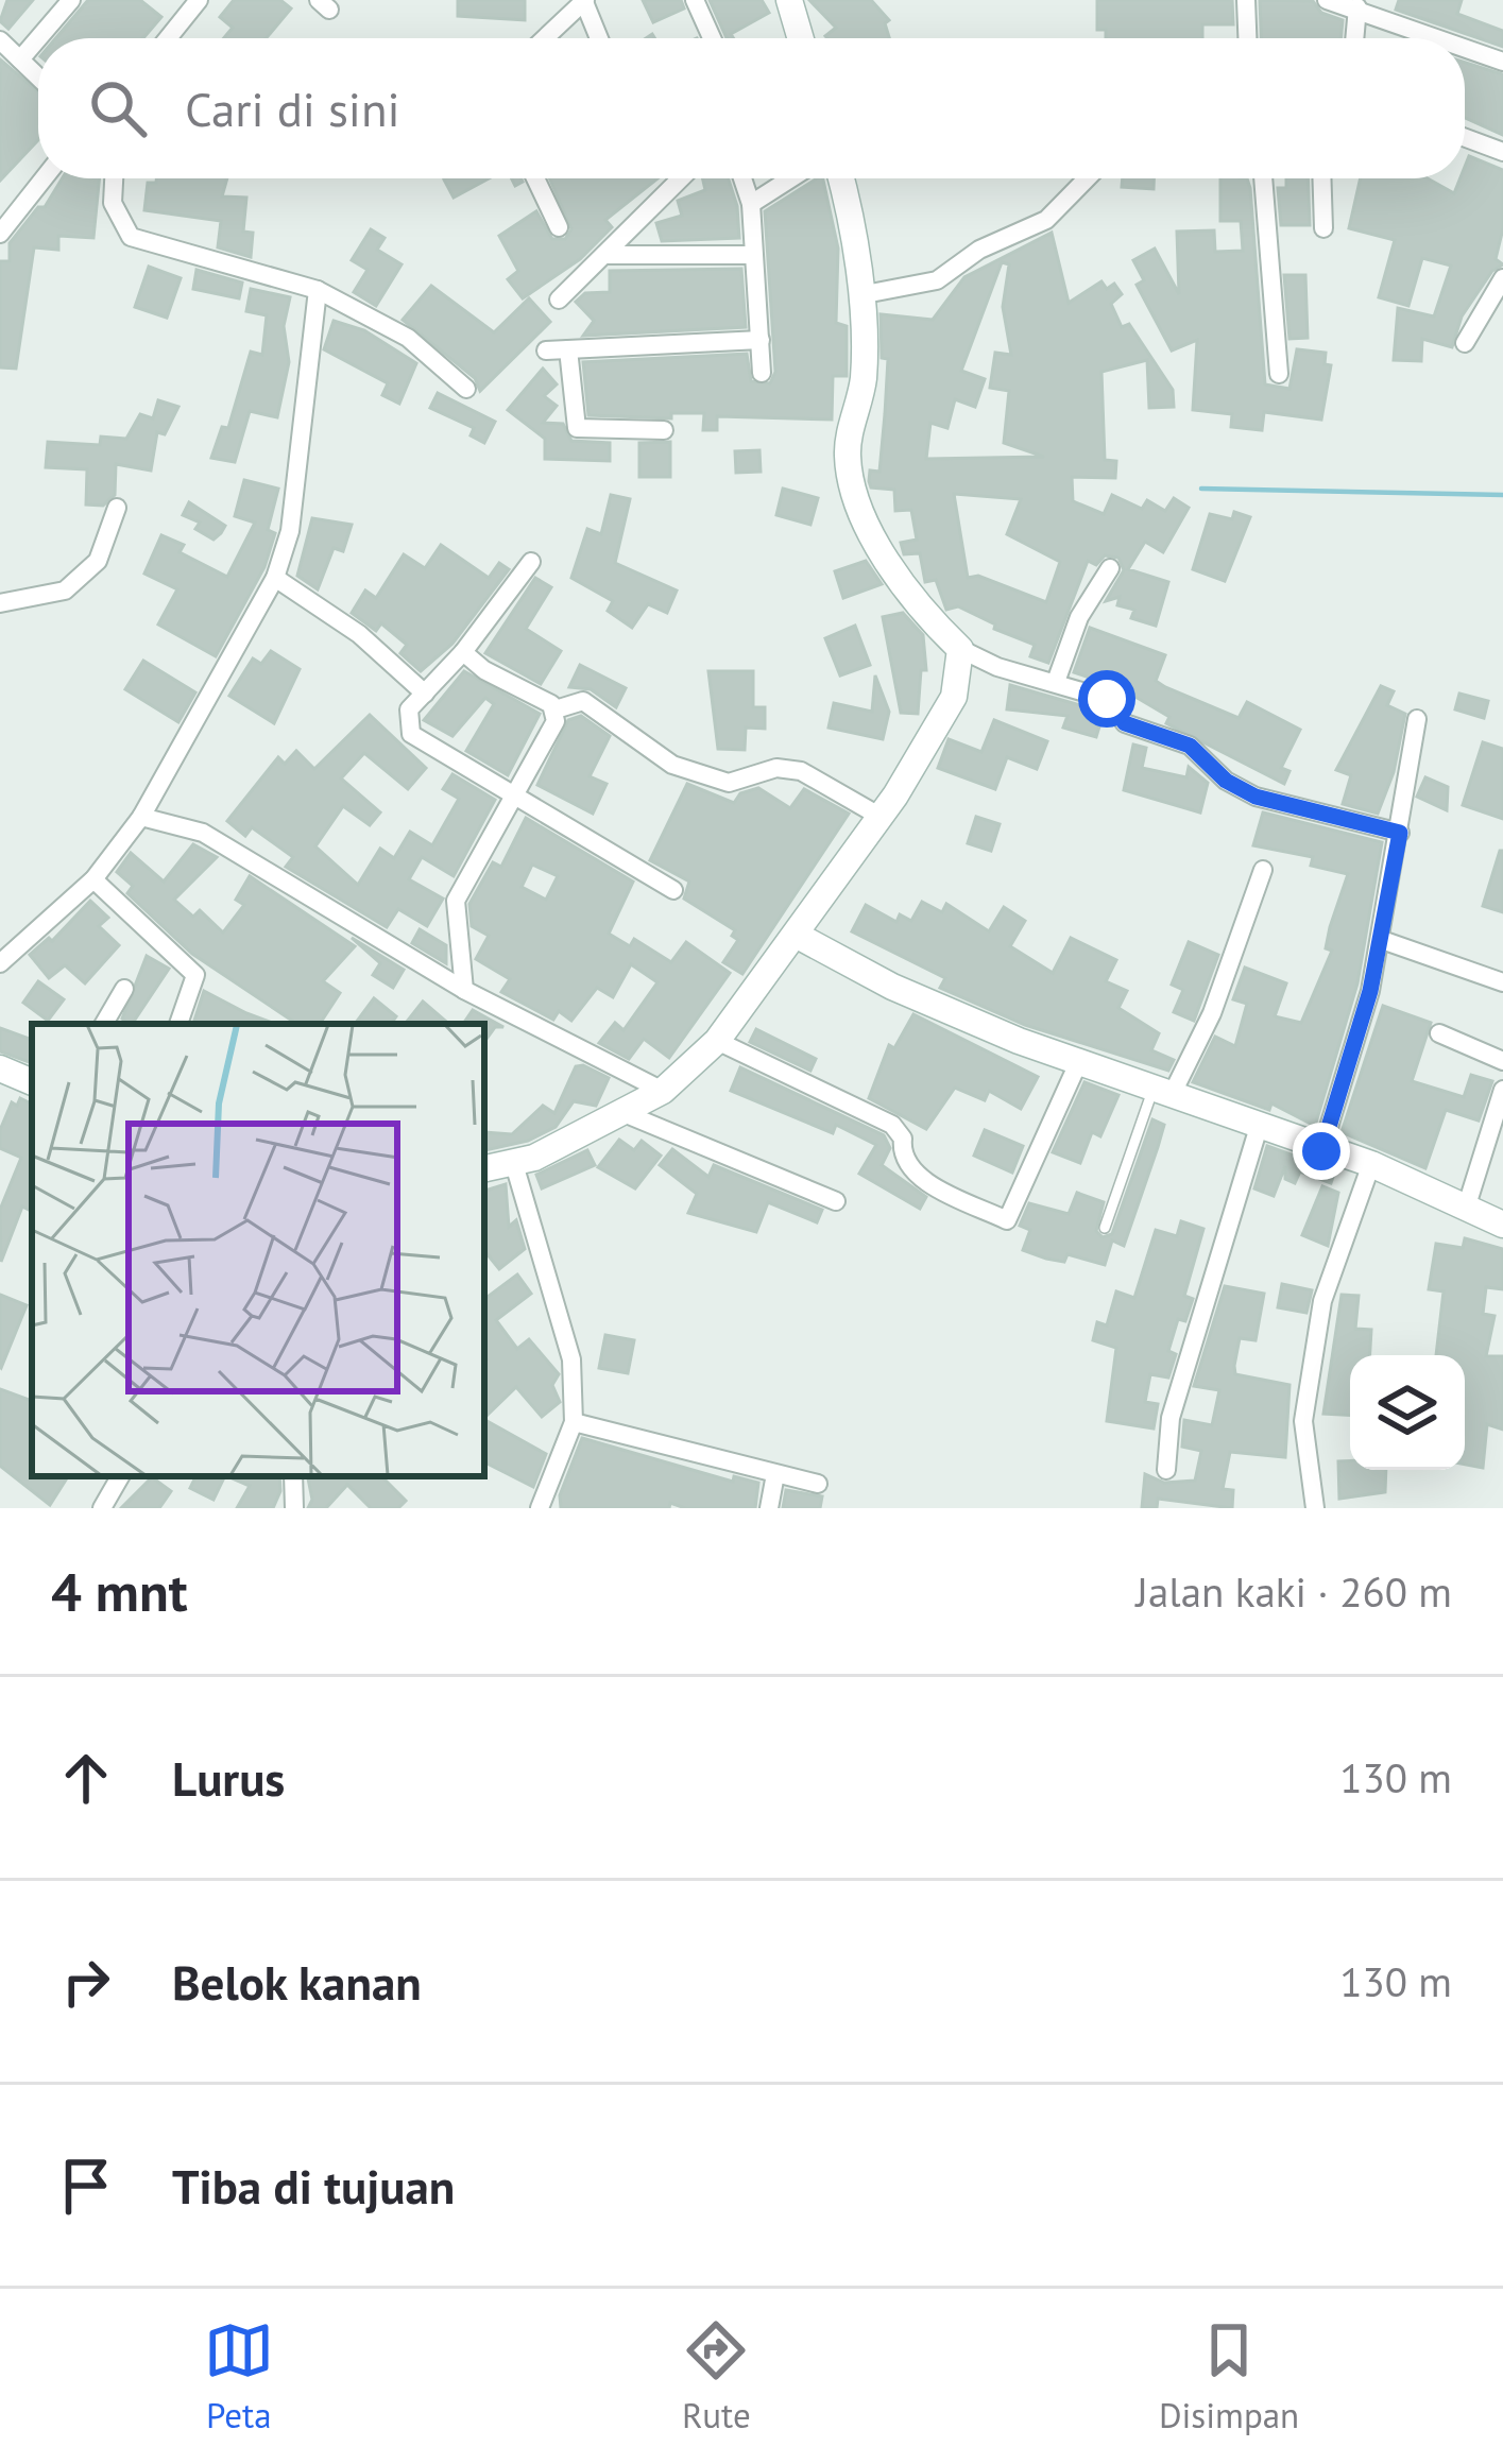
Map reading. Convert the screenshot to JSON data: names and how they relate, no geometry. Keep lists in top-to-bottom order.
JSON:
{
  "page": {
    "search": "Cari di sini",
    "heading": ["4 mnt", "Jalan kaki · 260 m"],
    "list": [
      ["Lurus", "130 m"],
      ["Belok kanan", "130 m"],
      "Tiba di tujuan"
    ],
    "nav": ["Peta", "Rute", "Disimpan"]
  }
}
